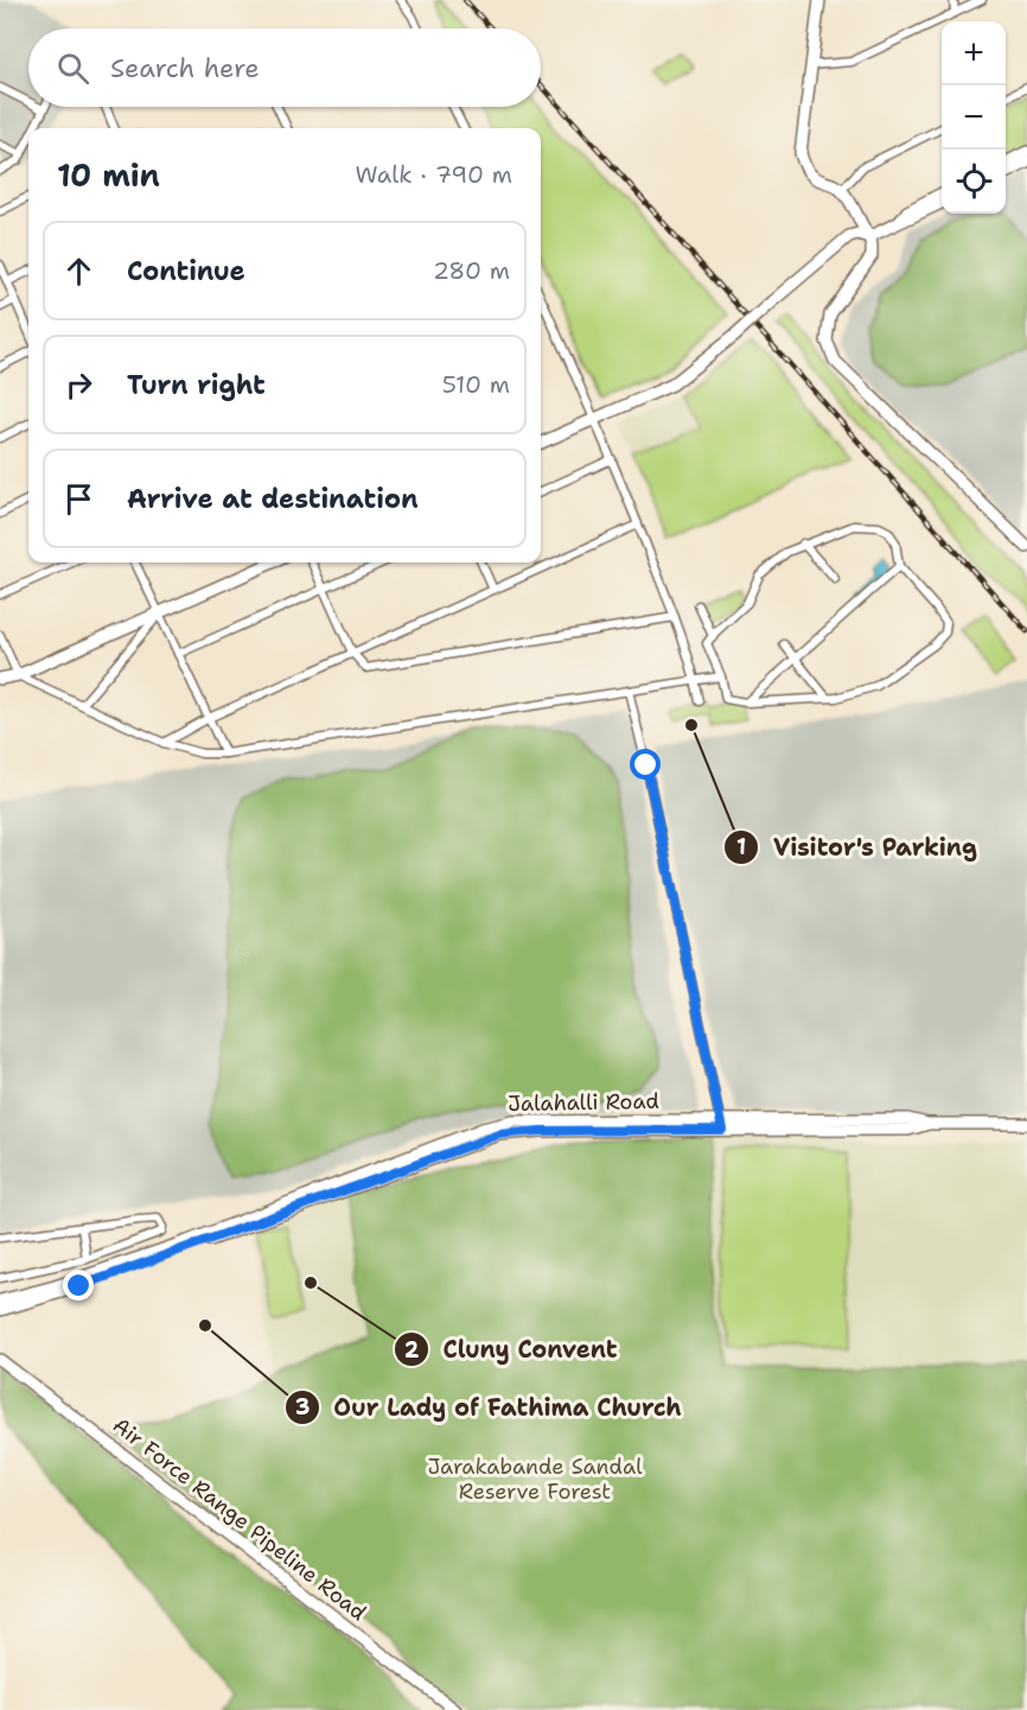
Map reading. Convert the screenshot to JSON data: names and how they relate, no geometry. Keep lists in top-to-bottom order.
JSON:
{
  "streets": {
    "street": ["Jalahalli Road", "Air Force Range Pipeline Road"]
  },
  "parks": ["Jarakabande Sandal Reserve Forest"],
  "places": ["Visitor's Parking", "Cluny Convent", "Our Lady of Fathima Church"],
  "page": {
    "map_buttons": ["+", "−"],
    "search": "Search here",
    "heading": ["10 min", "Walk · 790 m"],
    "list": [
      ["Continue", "280 m"],
      ["Turn right", "510 m"],
      "Arrive at destination"
    ]
  }
}
